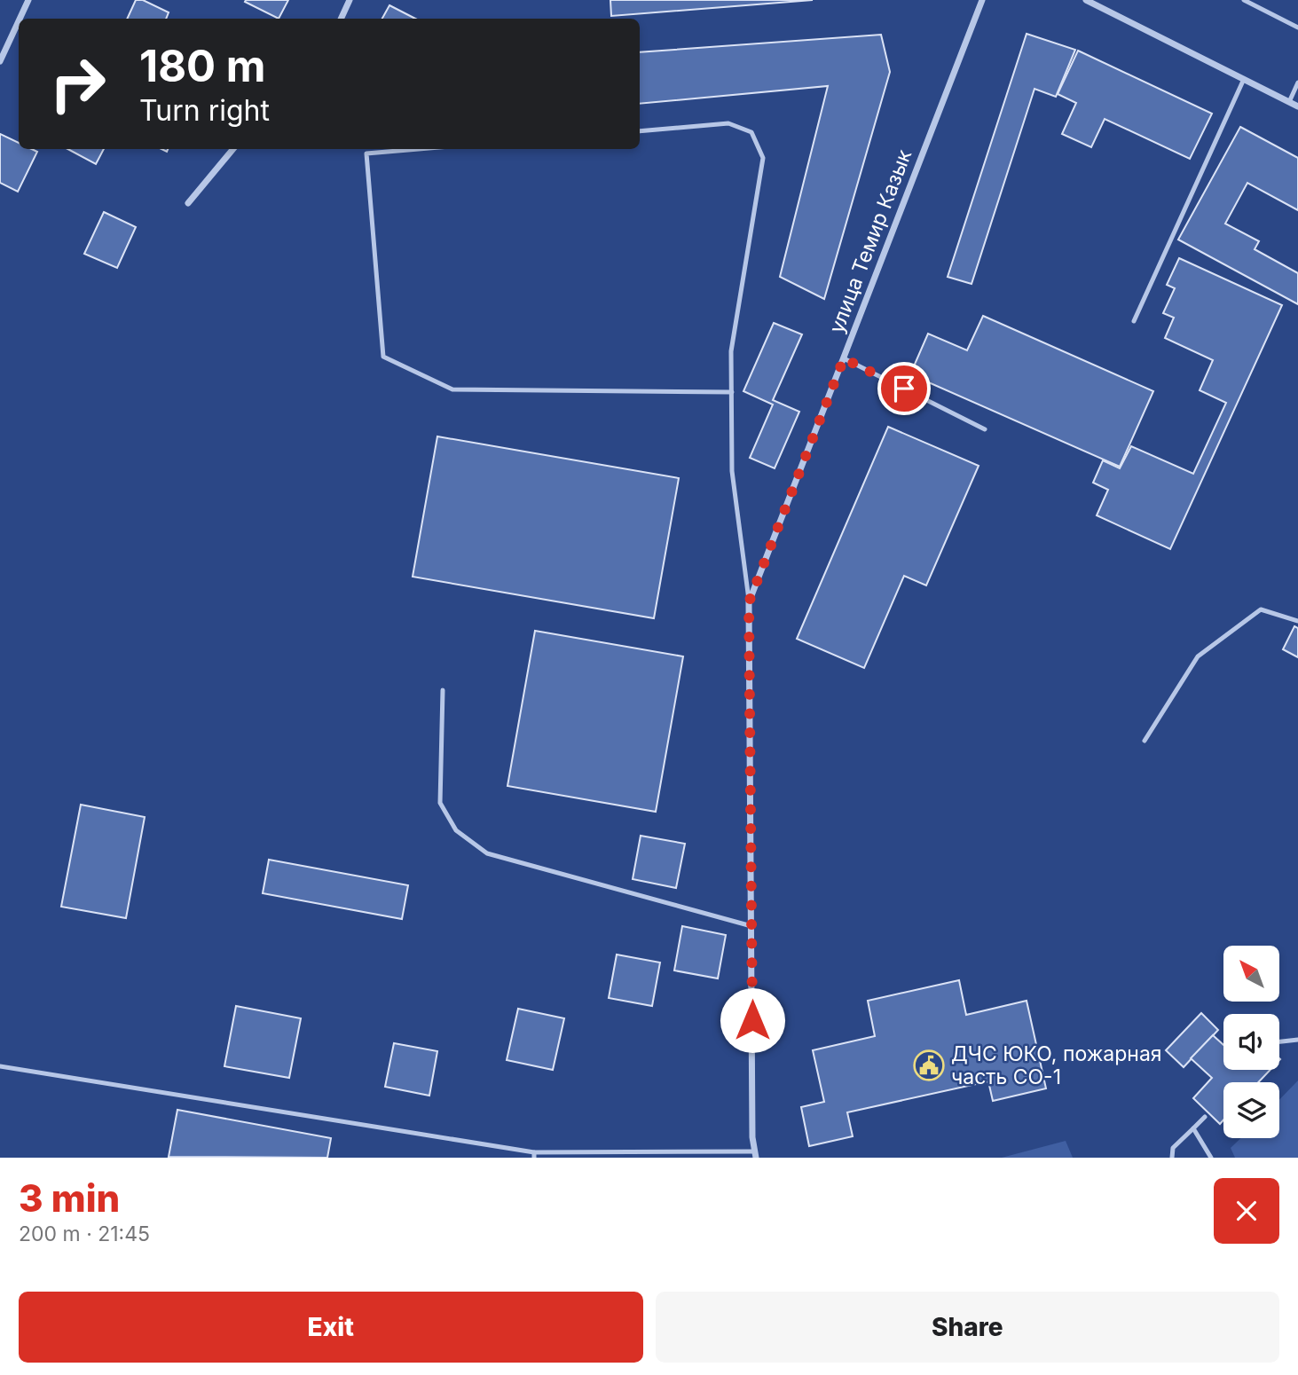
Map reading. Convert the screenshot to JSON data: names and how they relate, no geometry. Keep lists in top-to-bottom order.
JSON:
{
  "streets": {
    "street": ["улица Темир Казык"]
  },
  "places": {
    "public building": ["ДЧС ЮКО, пожарная часть СО-1"]
  },
  "north": "top left",
  "page": {
    "turn": ["180 m", "Turn right"],
    "heading": ["3 min", "200 m · 21:45"],
    "buttons": ["Exit", "Share"]
  }
}
